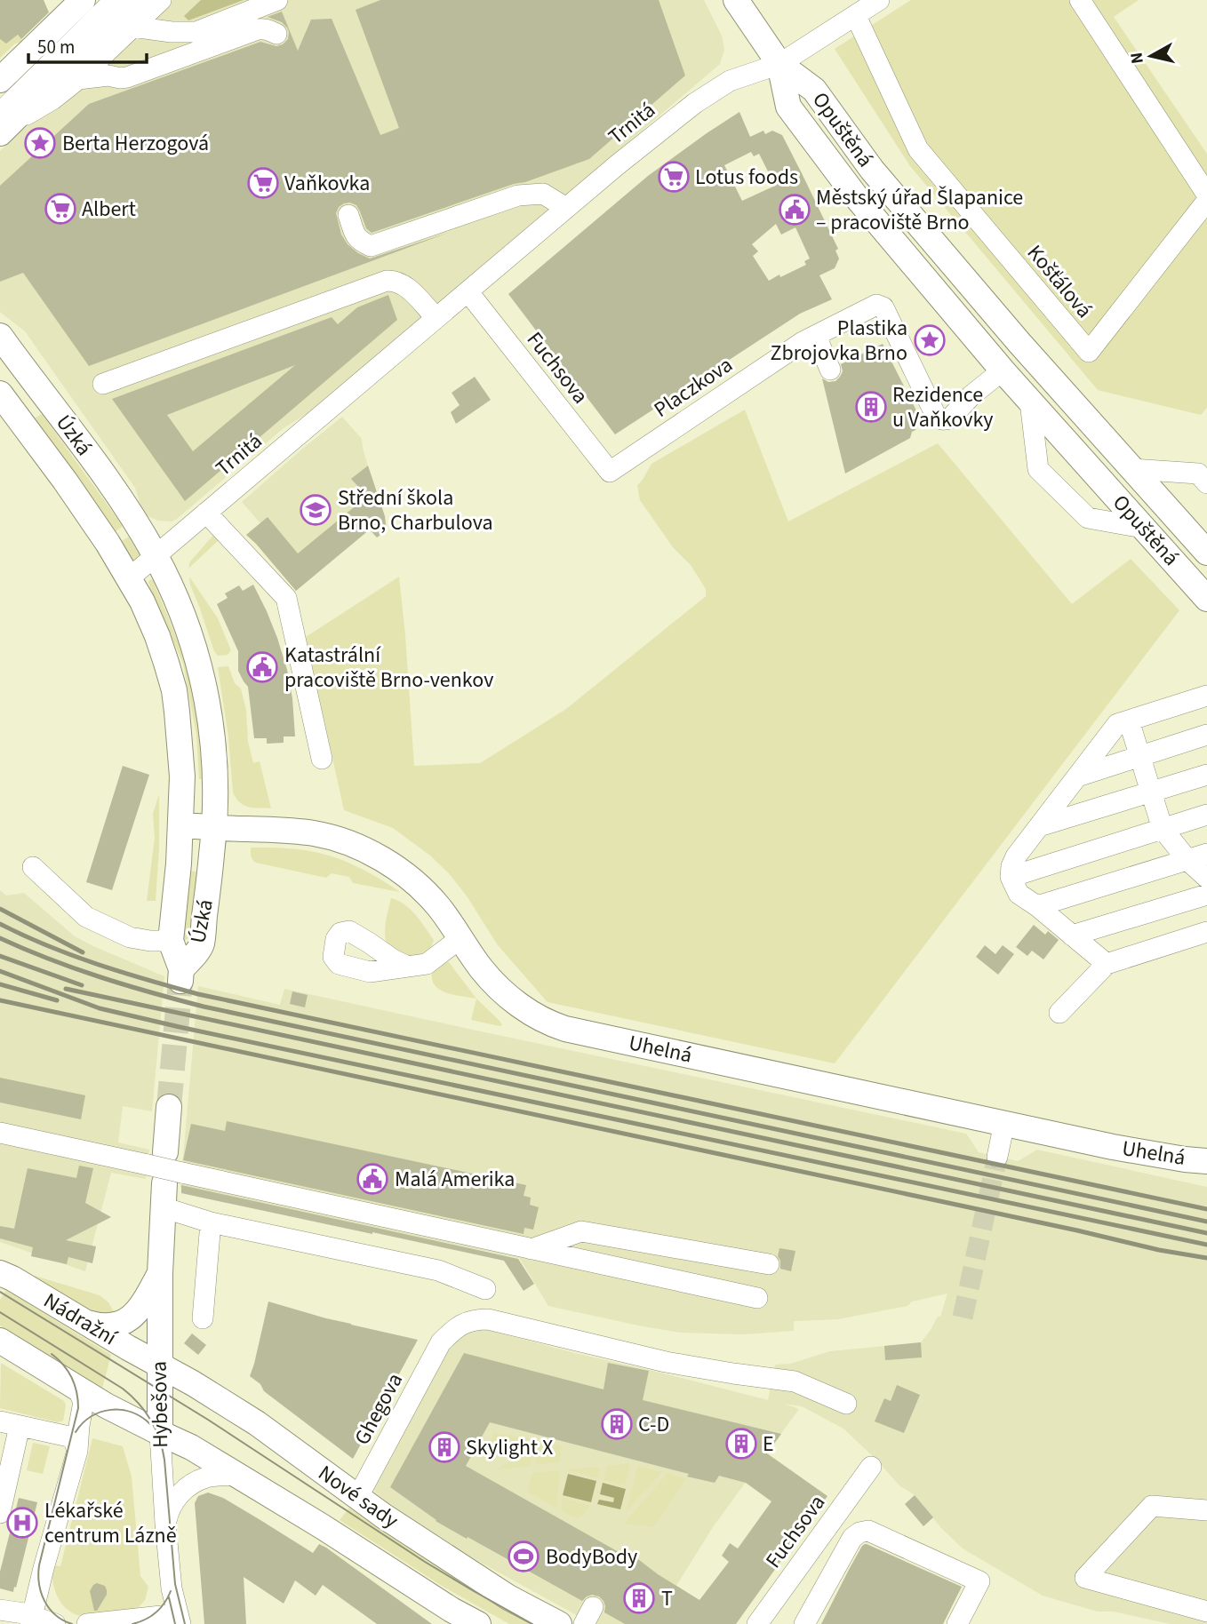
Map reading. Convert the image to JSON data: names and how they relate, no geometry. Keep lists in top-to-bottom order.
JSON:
{
  "streets": {
    "main road": [
      "Opuštěná",
      "Úzká",
      "Uhelná",
      "Nádražní",
      "Hybešova",
      "Nové sady"
    ],
    "street": [
      "Trnitá",
      "Košťálová",
      "Fuchsova",
      "Placzkova",
      "Ghegova"
    ]
  },
  "crossings": [
    ["Trnitá", "Opuštěná"],
    ["Trnitá", "Košťálová"],
    ["Trnitá", "Fuchsova"],
    ["Trnitá", "Úzká"],
    ["Opuštěná", "Placzkova"],
    ["Fuchsova", "Placzkova"],
    ["Úzká", "Uhelná"],
    ["Nádražní", "Hybešova"],
    ["Nádražní", "Nové sady"],
    ["Hybešova", "Nové sady"],
    ["Ghegova", "Nové sady"]
  ],
  "places": {
    "place": ["Berta Herzogová", "Plastika Zbrojovka Brno"],
    "supermarket": ["Lotus foods", "Vaňkovka", "Albert"],
    "public building": ["Městský úřad Šlapanice – pracoviště Brno", "Katastrální pracoviště Brno-venkov", "Malá Amerika"],
    "building": [
      "Rezidence u Vaňkovky",
      "C-D",
      "E",
      "Skylight X",
      "T"
    ],
    "school or university": ["Střední škola Brno, Charbulova"],
    "hospital": ["Lékařské centrum Lázně"],
    "sports": ["BodyBody"]
  },
  "scale_bar": "50 m",
  "north": "left"
}
